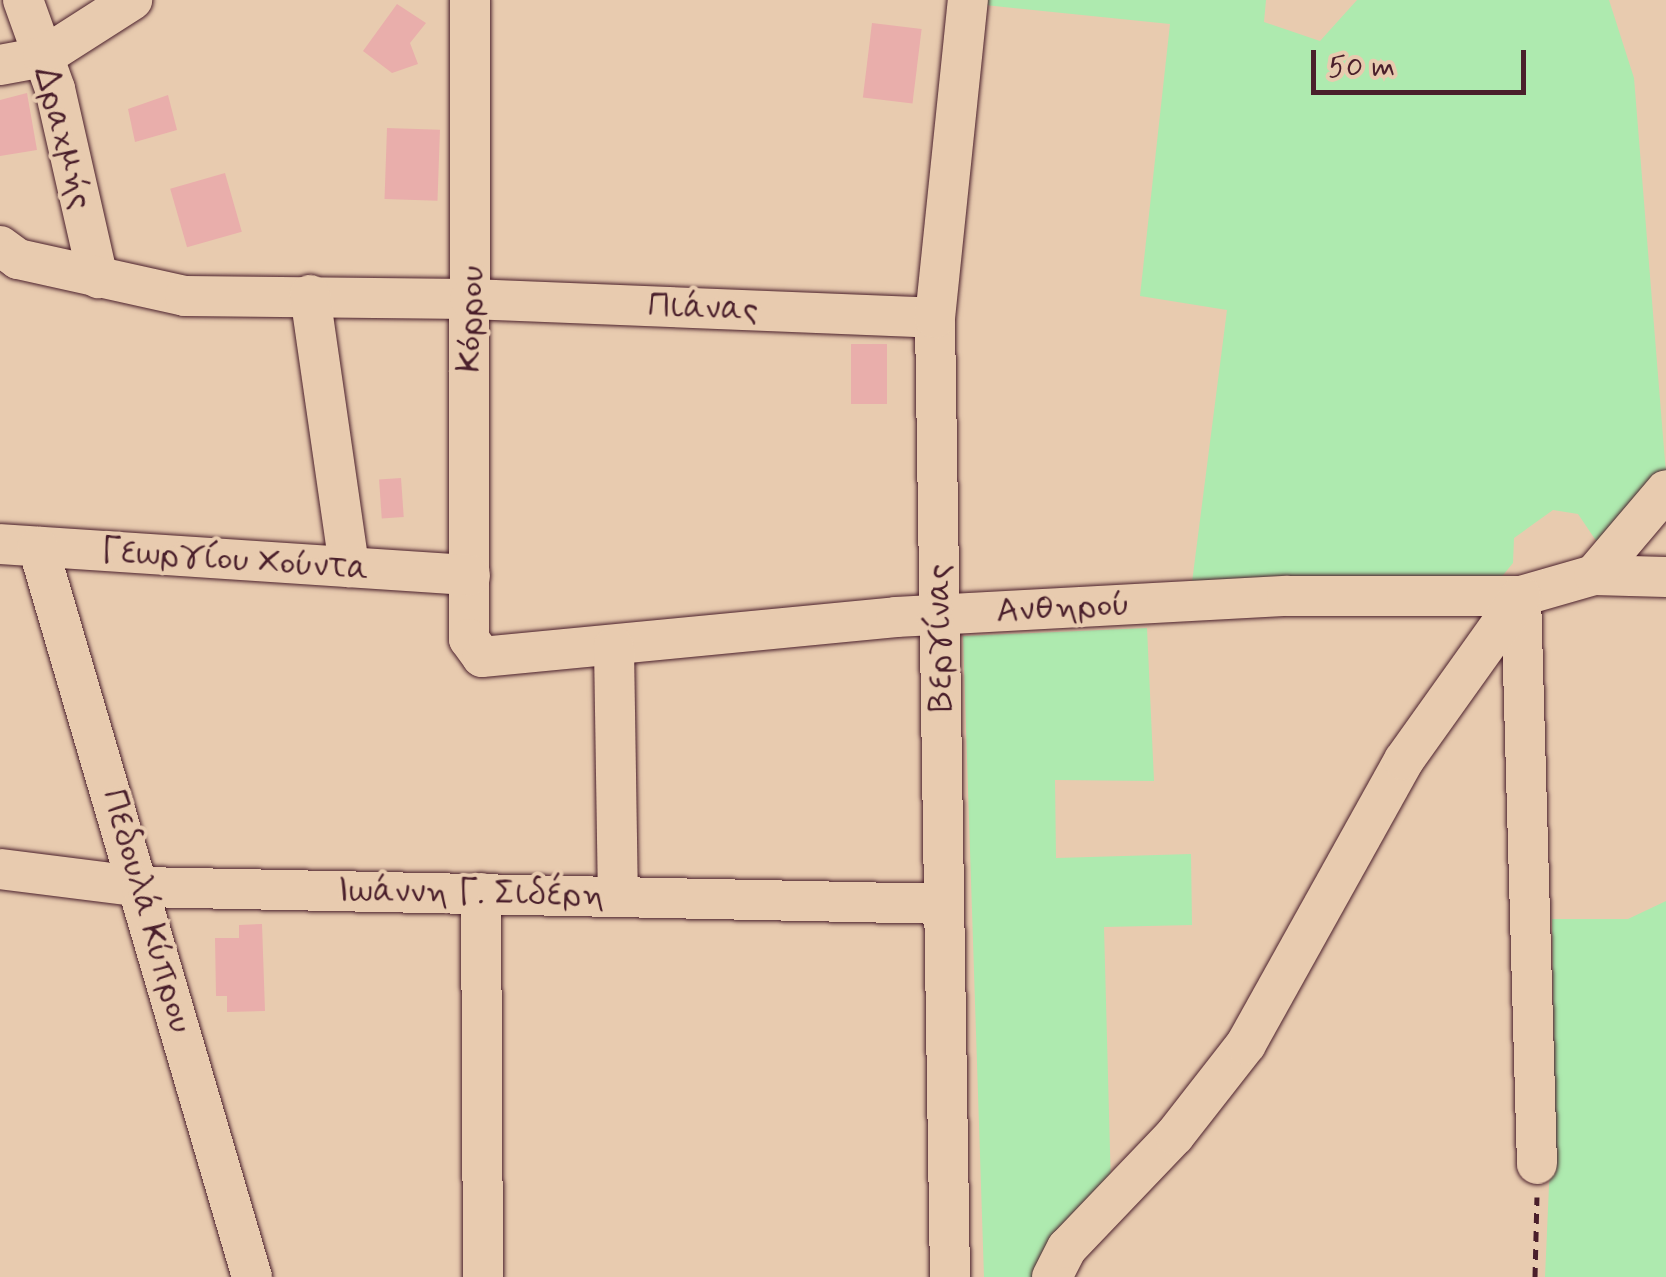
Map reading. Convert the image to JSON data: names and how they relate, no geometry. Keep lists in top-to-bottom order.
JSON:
{
  "streets": {
    "street": [
      "Δραχμής",
      "Πιάνας",
      "Κόρρου",
      "Γεωργίου Χούντα",
      "Ανθηρού",
      "Βεργίνας",
      "Ιωάννη Γ. Σιδέρη",
      "Πεδουλά Κύπρου"
    ]
  },
  "crossings": [
    ["Δραχμής", "Πιάνας"],
    ["Πιάνας", "Κόρρου"],
    ["Πιάνας", "Βεργίνας"],
    ["Κόρρου", "Γεωργίου Χούντα"],
    ["Κόρρου", "Ανθηρού"],
    ["Γεωργίου Χούντα", "Πεδουλά Κύπρου"],
    ["Ανθηρού", "Βεργίνας"],
    ["Βεργίνας", "Ιωάννη Γ. Σιδέρη"],
    ["Ιωάννη Γ. Σιδέρη", "Πεδουλά Κύπρου"]
  ],
  "scale_bar": "50 m"
}
